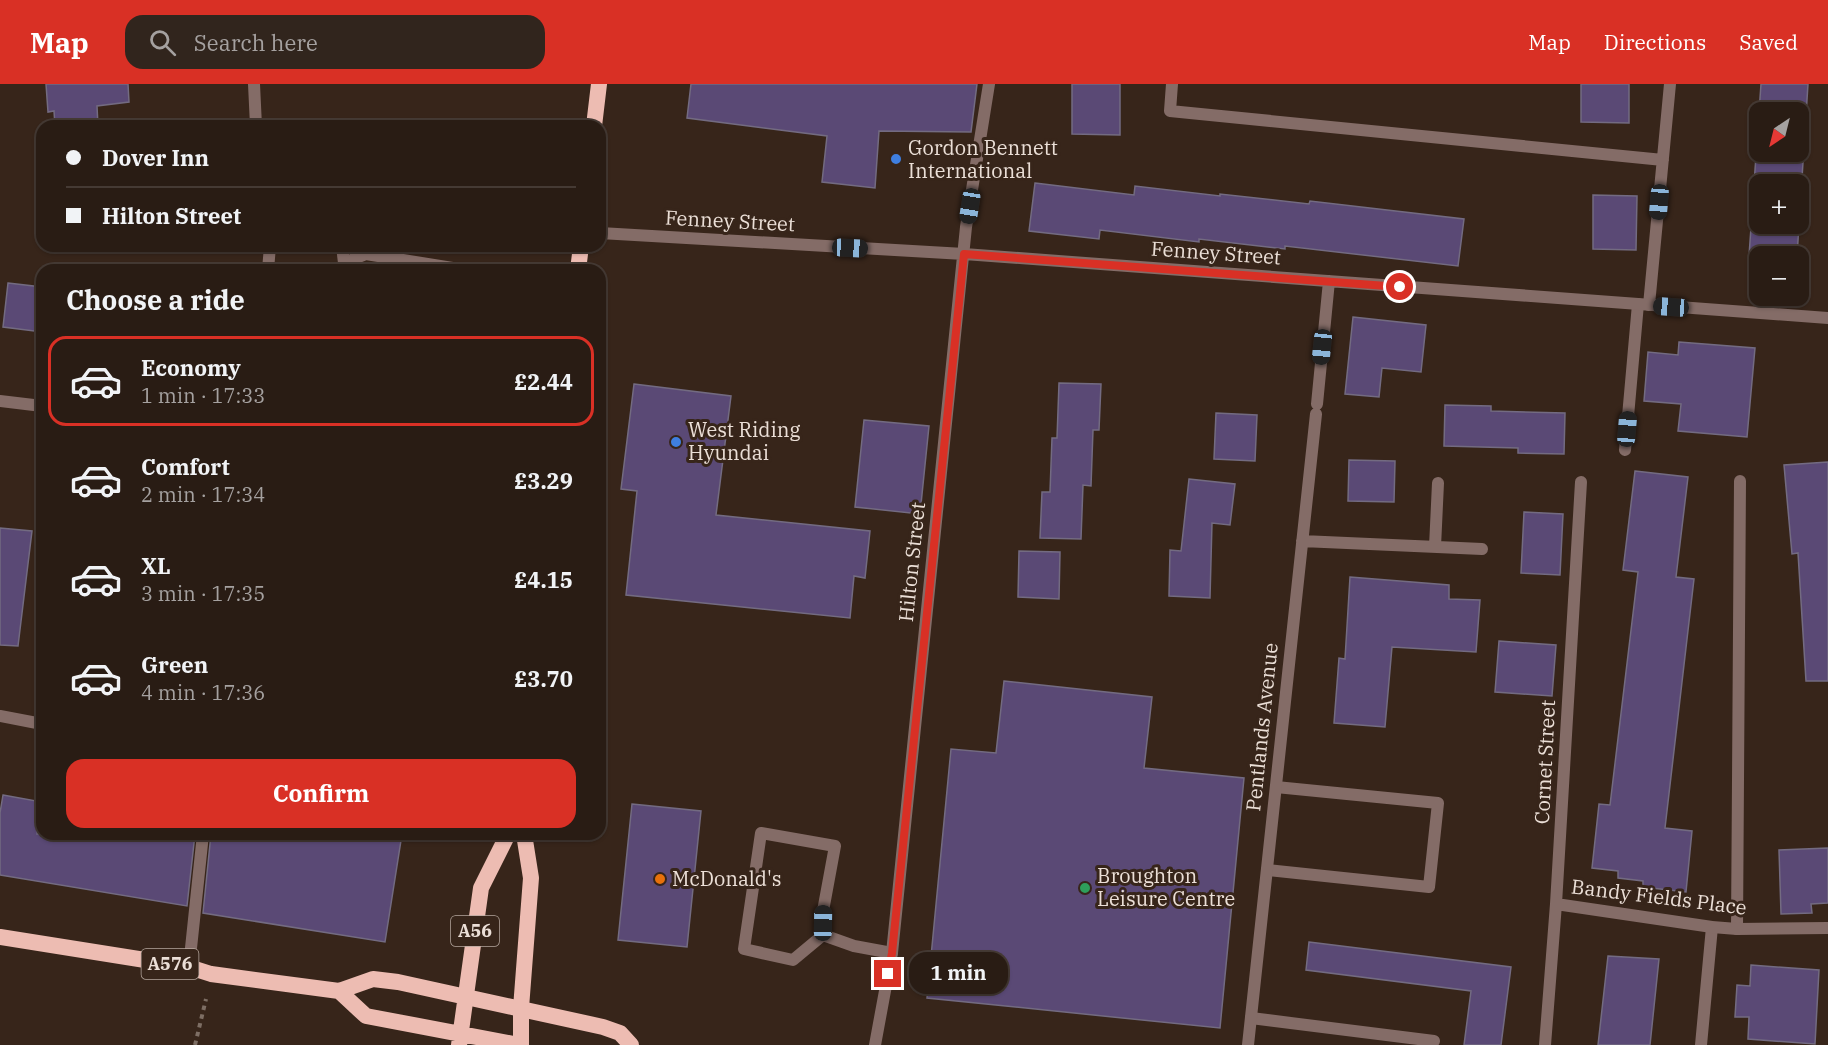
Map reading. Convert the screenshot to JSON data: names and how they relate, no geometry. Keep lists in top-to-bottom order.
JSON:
{
  "streets": {
    "highway": ["A56", "A576"],
    "street": [
      "Fenney Street",
      "Hilton Street",
      "Pentlands Avenue",
      "Cornet Street",
      "Bandy Fields Place"
    ]
  },
  "crossings": [
    ["Fenney Street", "Hilton Street"],
    ["Fenney Street", "Pentlands Avenue"],
    ["Cornet Street", "Bandy Fields Place"],
    ["A56", "A576"]
  ],
  "places": [
    "Gordon Bennett International",
    "West Riding Hyundai",
    "McDonald's",
    "Broughton Leisure Centre"
  ],
  "north": "bottom left",
  "page": {
    "header": "Map",
    "search": "Search here",
    "nav": ["Map", "Directions", "Saved"],
    "map_buttons": ["+", "−"],
    "banner": ["Dover Inn", "Hilton Street"],
    "heading": "Choose a ride",
    "list": [
      {
        "name": "Economy",
        "note": "1 min · 17:33",
        "value": "£2.44"
      },
      {
        "name": "Comfort",
        "note": "2 min · 17:34",
        "value": "£3.29"
      },
      {
        "name": "XL",
        "note": "3 min · 17:35",
        "value": "£4.15"
      },
      {
        "name": "Green",
        "note": "4 min · 17:36",
        "value": "£3.70"
      }
    ],
    "buttons": "Confirm",
    "bubble": "1 min"
  }
}
